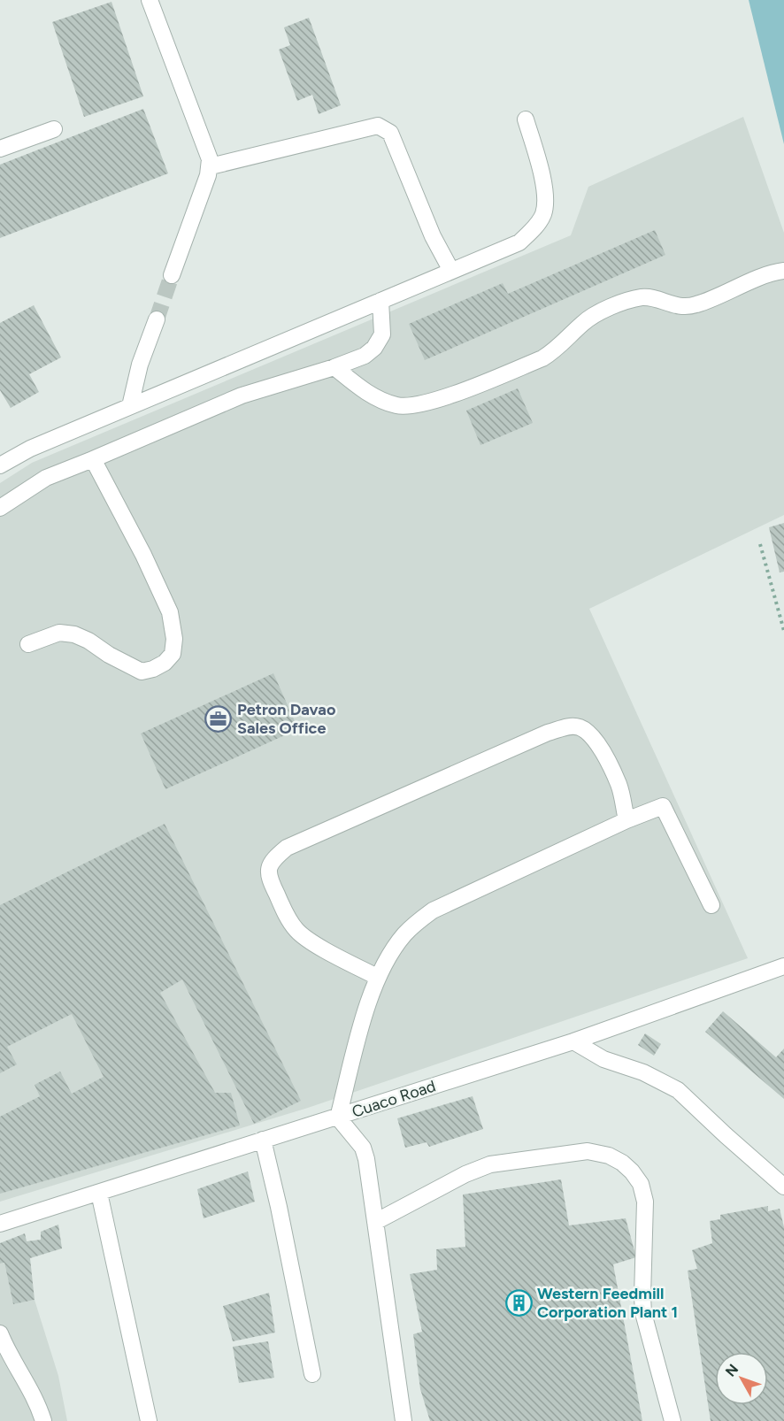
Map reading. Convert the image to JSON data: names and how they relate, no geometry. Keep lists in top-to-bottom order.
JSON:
{
  "streets": {
    "street": ["Cuaco Road"]
  },
  "places": {
    "office": ["Petron Davao Sales Office"],
    "building": ["Western Feedmill Corporation Plant 1"]
  },
  "north": "top left"
}
